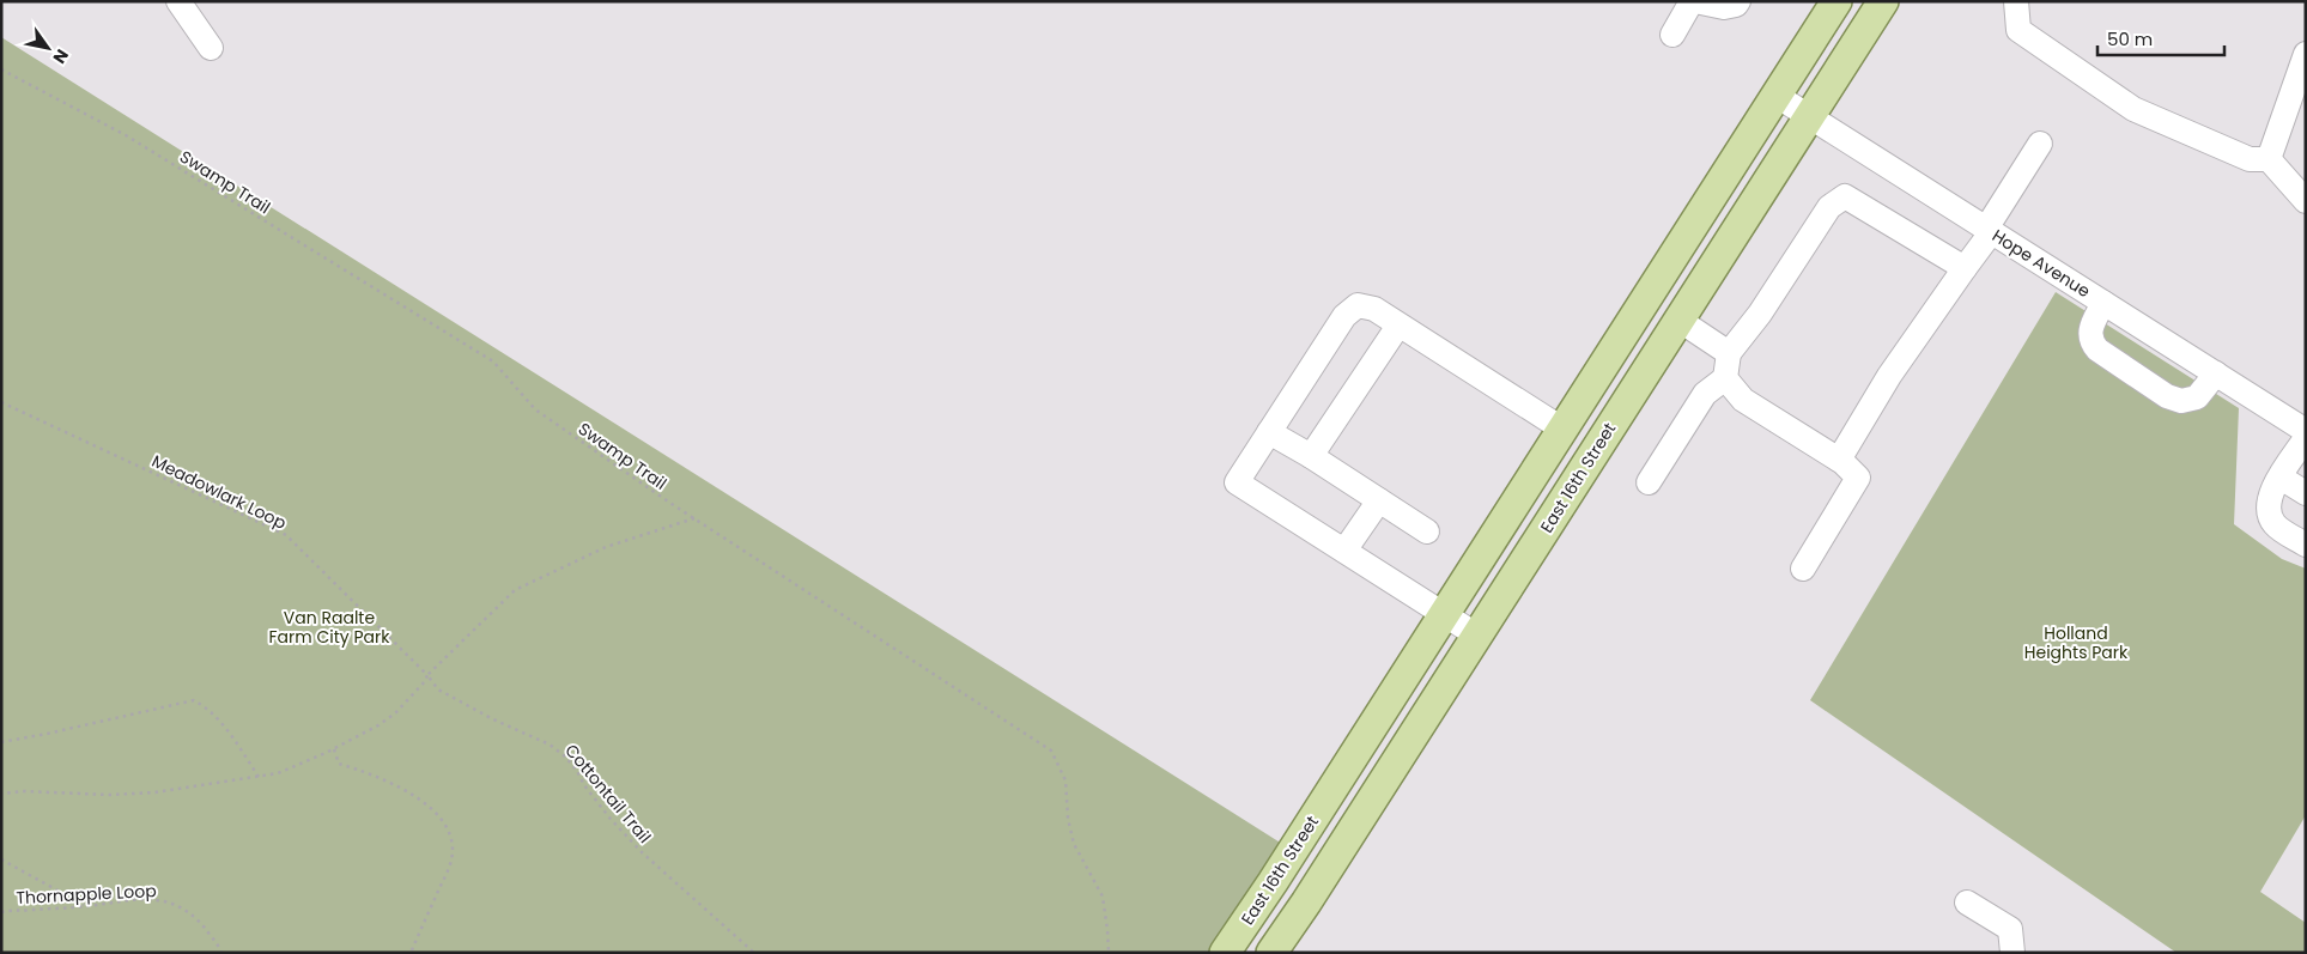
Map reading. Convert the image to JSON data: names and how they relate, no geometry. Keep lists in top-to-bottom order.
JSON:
{
  "streets": {
    "main road": ["East 16th Street"],
    "street": ["Hope Avenue"],
    "path": [
      "Swamp Trail",
      "Meadowlark Loop",
      "Cottontail Trail",
      "Thornapple Loop"
    ]
  },
  "crossings": [
    ["Hope Avenue", "East 16th Street"],
    ["Meadowlark Loop", "Cottontail Trail"]
  ],
  "parks": ["Van Raalte Farm City Park", "Holland Heights Park"],
  "scale_bar": "50 m",
  "north": "bottom right"
}
